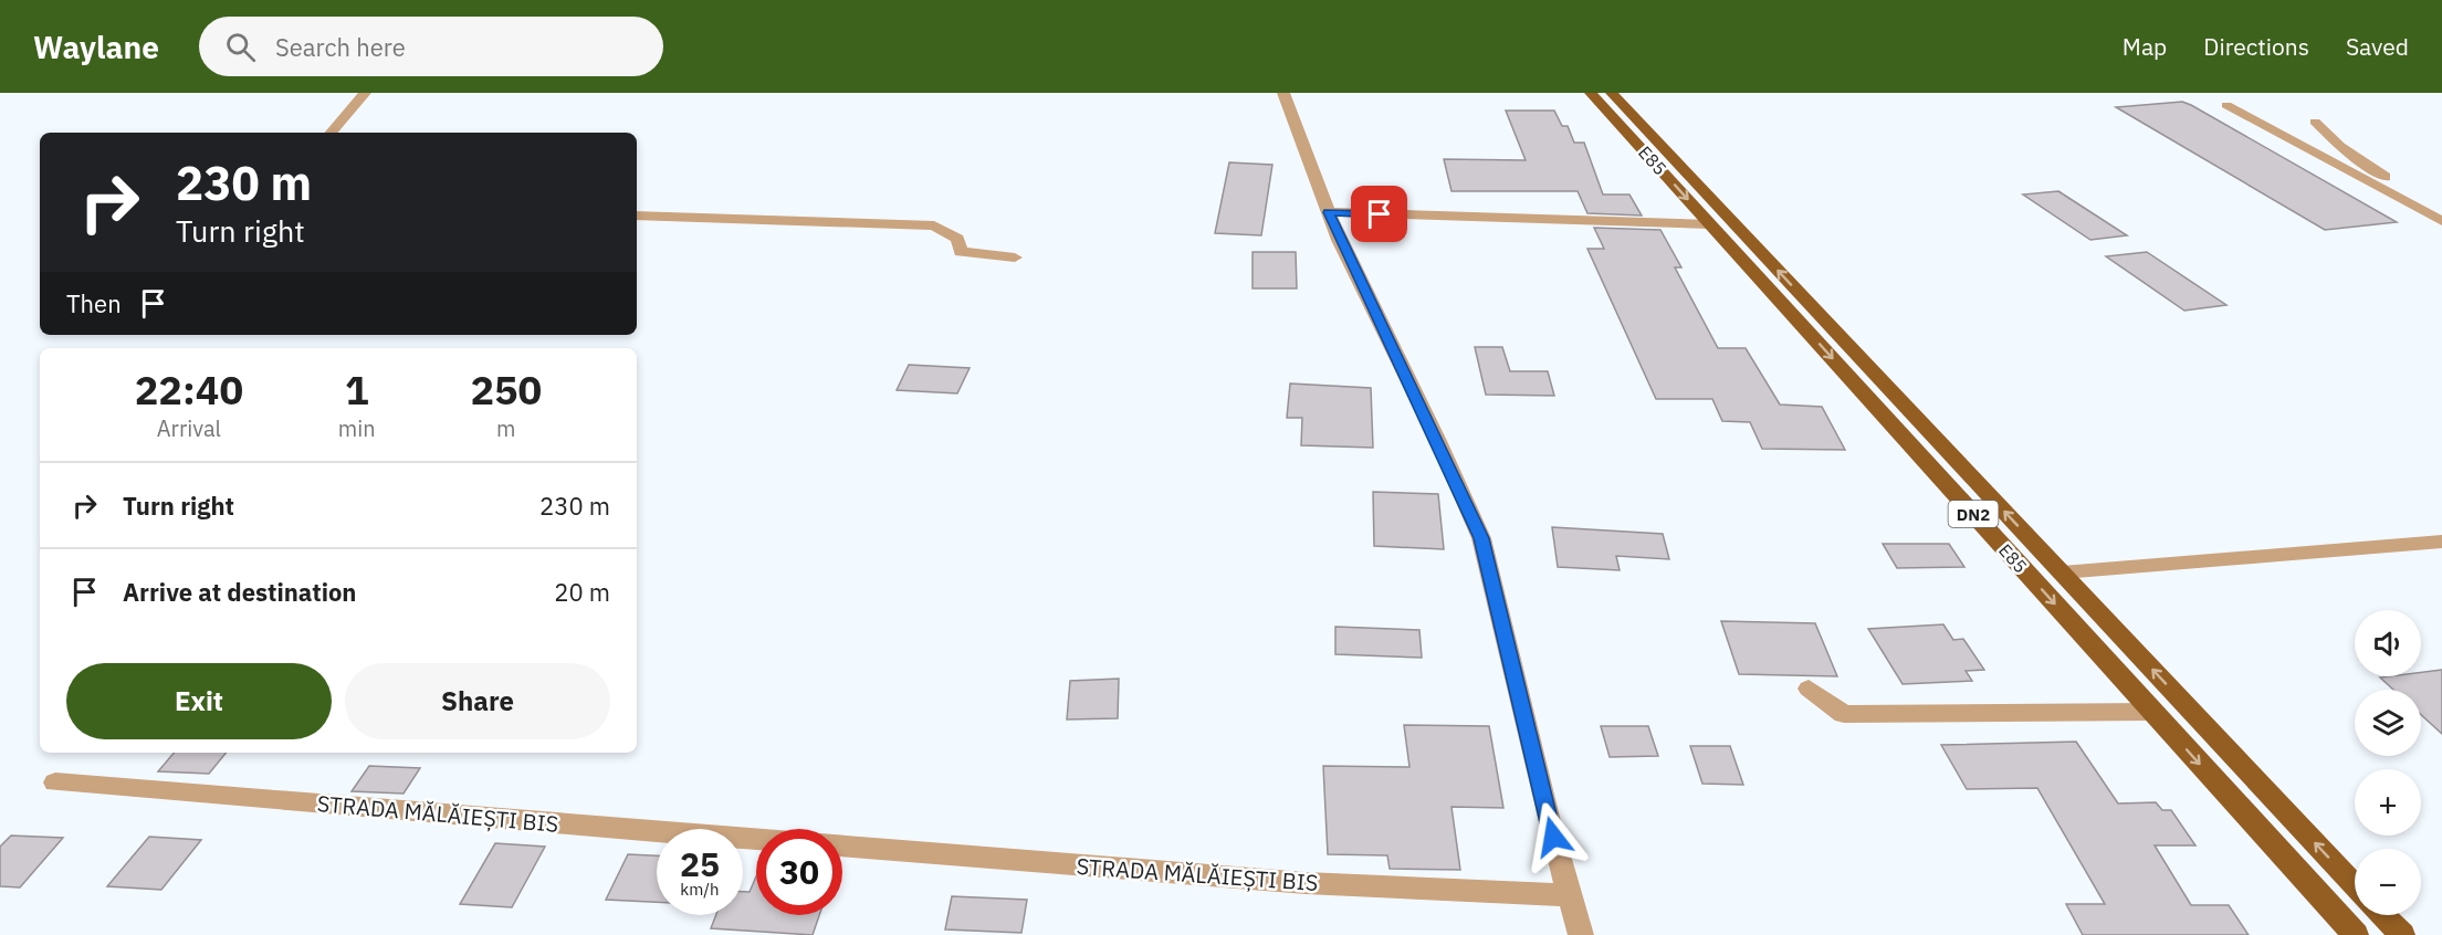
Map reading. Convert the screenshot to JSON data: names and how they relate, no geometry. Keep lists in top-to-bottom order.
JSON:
{
  "streets": {
    "main road": ["E85", "DN2"],
    "street": ["STRADA MĂLĂIEȘTI BIS"]
  },
  "page": {
    "header": "Waylane",
    "search": "Search here",
    "nav": ["Map", "Directions", "Saved"],
    "turn": ["230 m", "Turn right"],
    "then": "Then",
    "eta": [
      "22:40",
      "Arrival",
      "1",
      "min",
      "250",
      "m"
    ],
    "list": [
      {
        "name": "Turn right",
        "value": "230 m"
      },
      {
        "name": "Arrive at destination",
        "value": "20 m"
      }
    ],
    "map_buttons": ["+", "−"],
    "buttons": ["Exit", "Share"],
    "speed": "25 km/h",
    "limit": "30"
  }
}
